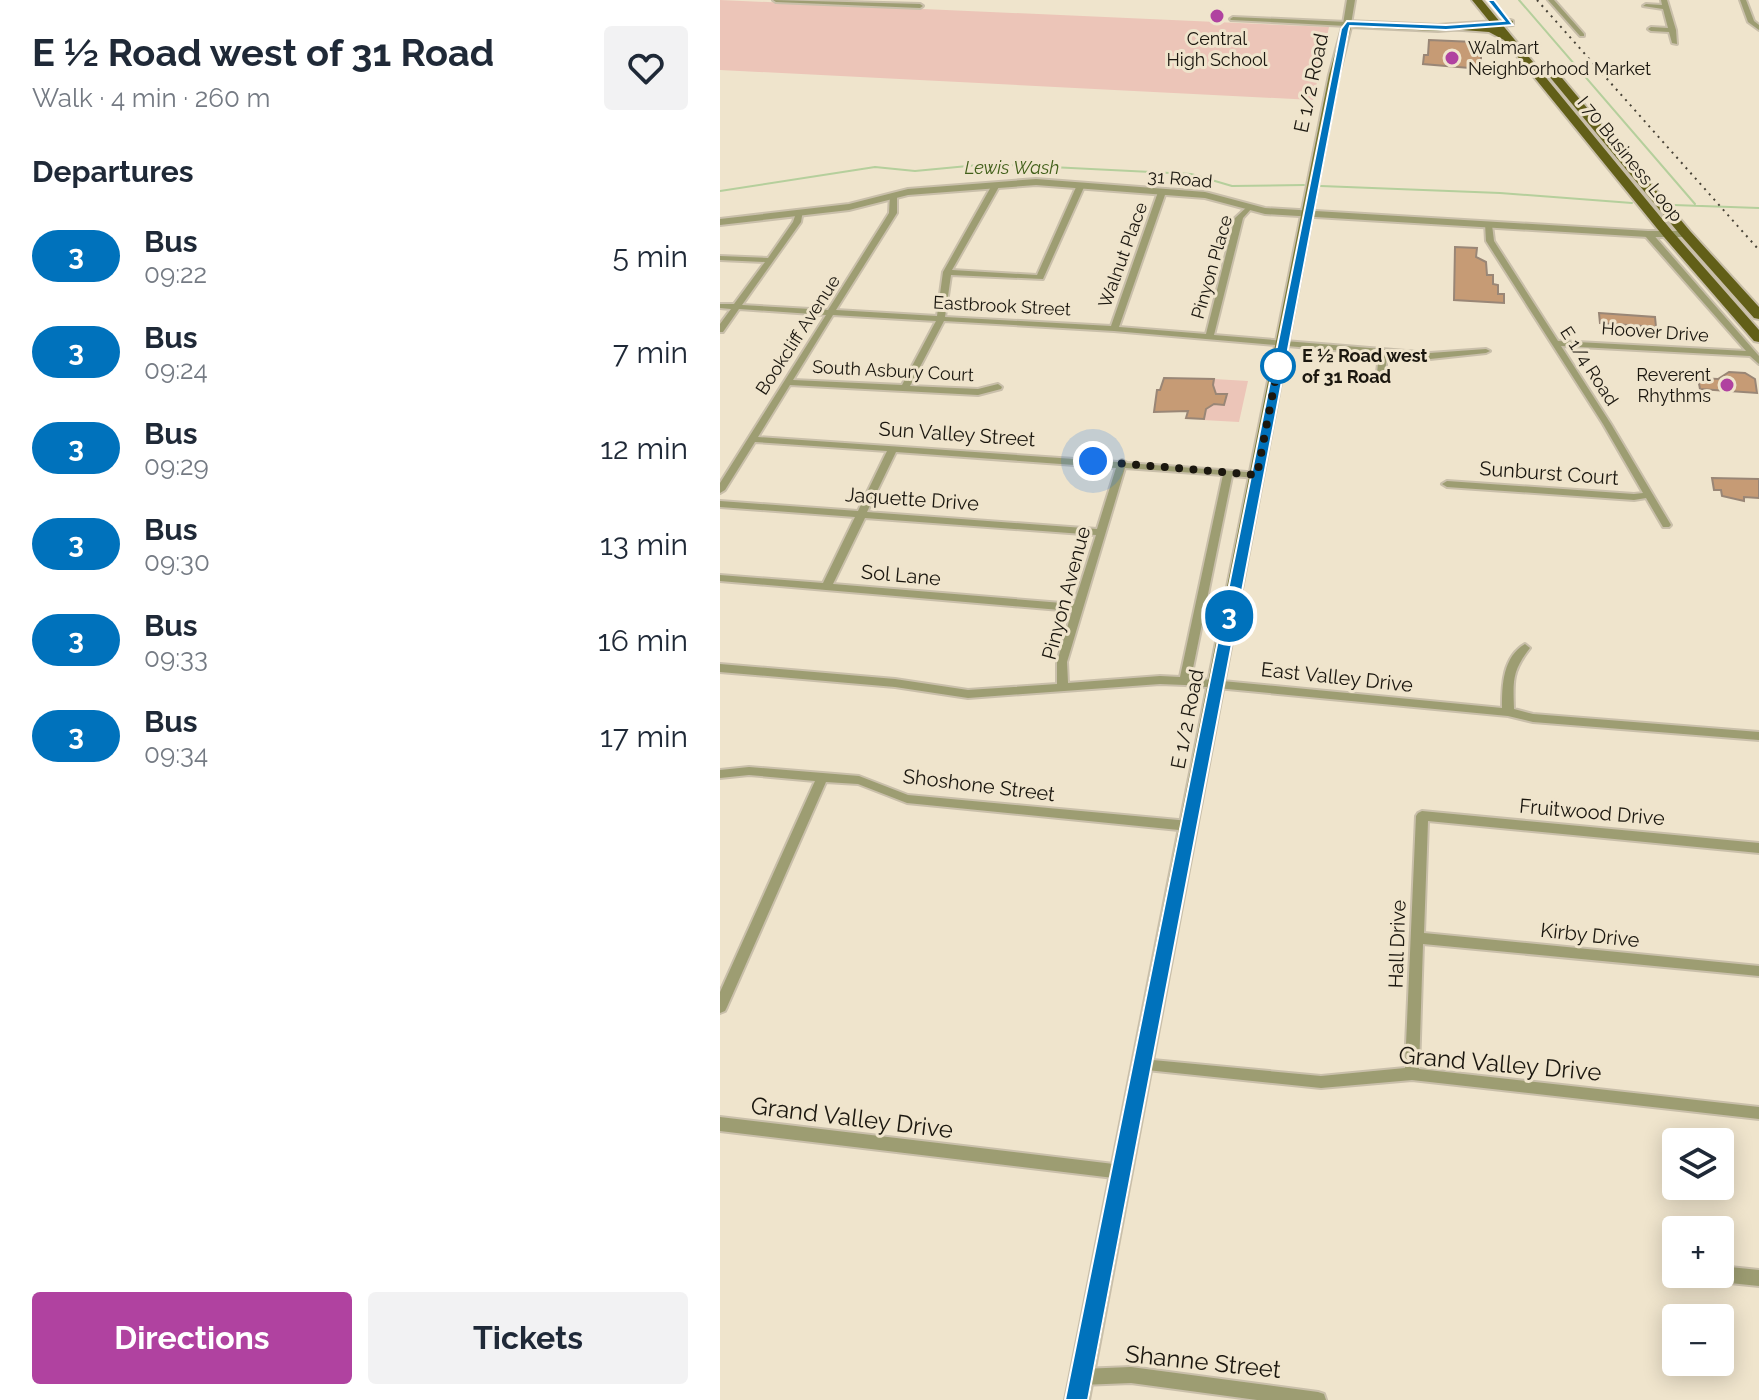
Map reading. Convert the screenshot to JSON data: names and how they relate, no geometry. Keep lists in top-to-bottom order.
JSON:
{
  "streets": {
    "main road": ["E 1/2 Road", "I 70 Business Loop"],
    "street": [
      "31 Road",
      "Walnut Place",
      "Pinyon Place",
      "Eastbrook Street",
      "Hoover Drive",
      "Bookcliff Avenue",
      "E 1/4 Road",
      "South Asbury Court",
      "Sun Valley Street",
      "Sunburst Court",
      "Jaquette Drive",
      "Sol Lane",
      "Pinyon Avenue",
      "East Valley Drive",
      "Shoshone Street",
      "Fruitwood Drive",
      "Kirby Drive",
      "Hall Drive",
      "Grand Valley Drive",
      "Shanne Street"
    ]
  },
  "crossings": [
    ["E 1/2 Road", "31 Road"],
    ["E 1/2 Road", "Eastbrook Street"],
    ["E 1/2 Road", "Sun Valley Street"],
    ["E 1/2 Road", "East Valley Drive"],
    ["E 1/2 Road", "Shoshone Street"],
    ["E 1/2 Road", "Grand Valley Drive"],
    ["E 1/2 Road", "Shanne Street"],
    ["I 70 Business Loop", "31 Road"],
    ["31 Road", "Walnut Place"],
    ["31 Road", "Pinyon Place"],
    ["31 Road", "Bookcliff Avenue"],
    ["31 Road", "E 1/4 Road"],
    ["Walnut Place", "Eastbrook Street"],
    ["Pinyon Place", "Eastbrook Street"],
    ["Eastbrook Street", "Bookcliff Avenue"],
    ["Hoover Drive", "E 1/4 Road"],
    ["Bookcliff Avenue", "South Asbury Court"],
    ["Bookcliff Avenue", "Sun Valley Street"],
    ["E 1/4 Road", "Sunburst Court"],
    ["Sun Valley Street", "Pinyon Avenue"],
    ["Jaquette Drive", "Pinyon Avenue"],
    ["Sol Lane", "Pinyon Avenue"],
    ["Pinyon Avenue", "East Valley Drive"],
    ["Fruitwood Drive", "Hall Drive"],
    ["Kirby Drive", "Hall Drive"],
    ["Hall Drive", "Grand Valley Drive"]
  ],
  "water": ["Lewis Wash"],
  "places": [
    "Central High School",
    "Walmart Neighborhood Market",
    "E ½ Road west of 31 Road",
    "Reverent Rhythms"
  ],
  "lines": ["bus line 3"],
  "page": {
    "heading": [
      ["E ½ Road west of 31 Road", "Walk · 4 min · 260 m"],
      "Departures"
    ],
    "on_map": "3",
    "list": [
      {
        "mark": "3",
        "name": "Bus",
        "note": "09:22",
        "value": "5 min"
      },
      {
        "mark": "3",
        "name": "Bus",
        "note": "09:24",
        "value": "7 min"
      },
      {
        "mark": "3",
        "name": "Bus",
        "note": "09:29",
        "value": "12 min"
      },
      {
        "mark": "3",
        "name": "Bus",
        "note": "09:30",
        "value": "13 min"
      },
      {
        "mark": "3",
        "name": "Bus",
        "note": "09:33",
        "value": "16 min"
      },
      {
        "mark": "3",
        "name": "Bus",
        "note": "09:34",
        "value": "17 min"
      }
    ],
    "map_buttons": ["+", "−"],
    "buttons": ["Directions", "Tickets"]
  }
}
